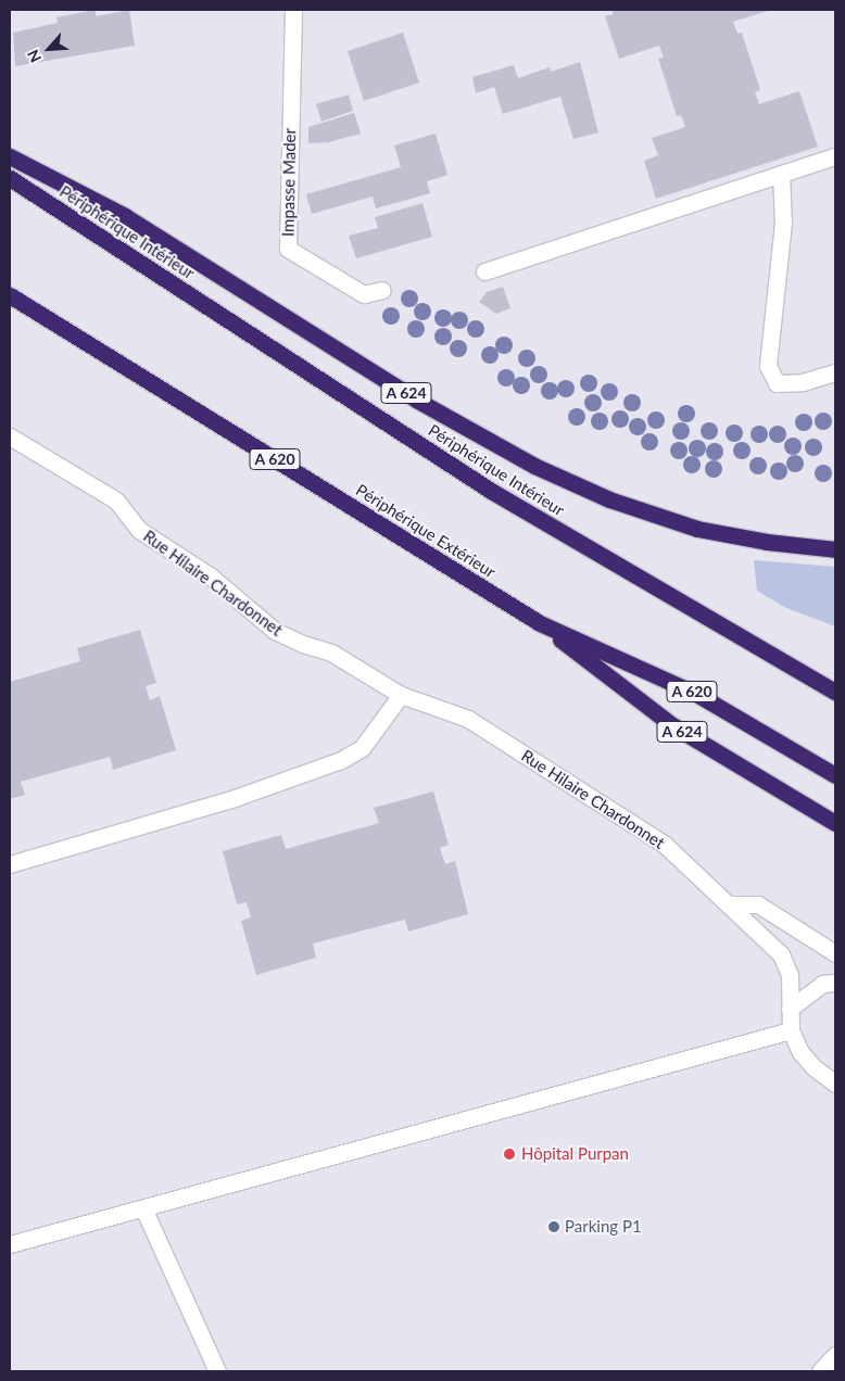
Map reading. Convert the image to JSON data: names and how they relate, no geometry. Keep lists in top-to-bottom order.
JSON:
{
  "streets": {
    "highway": [
      "Périphérique Intérieur",
      "A 624",
      "A 620",
      "Périphérique Extérieur"
    ],
    "street": ["Impasse Mader", "Rue Hilaire Chardonnet"]
  },
  "crossings": [
    ["A 624", "Périphérique Extérieur"]
  ],
  "places": ["Hôpital Purpan", "Parking P1"],
  "north": "bottom left"
}
